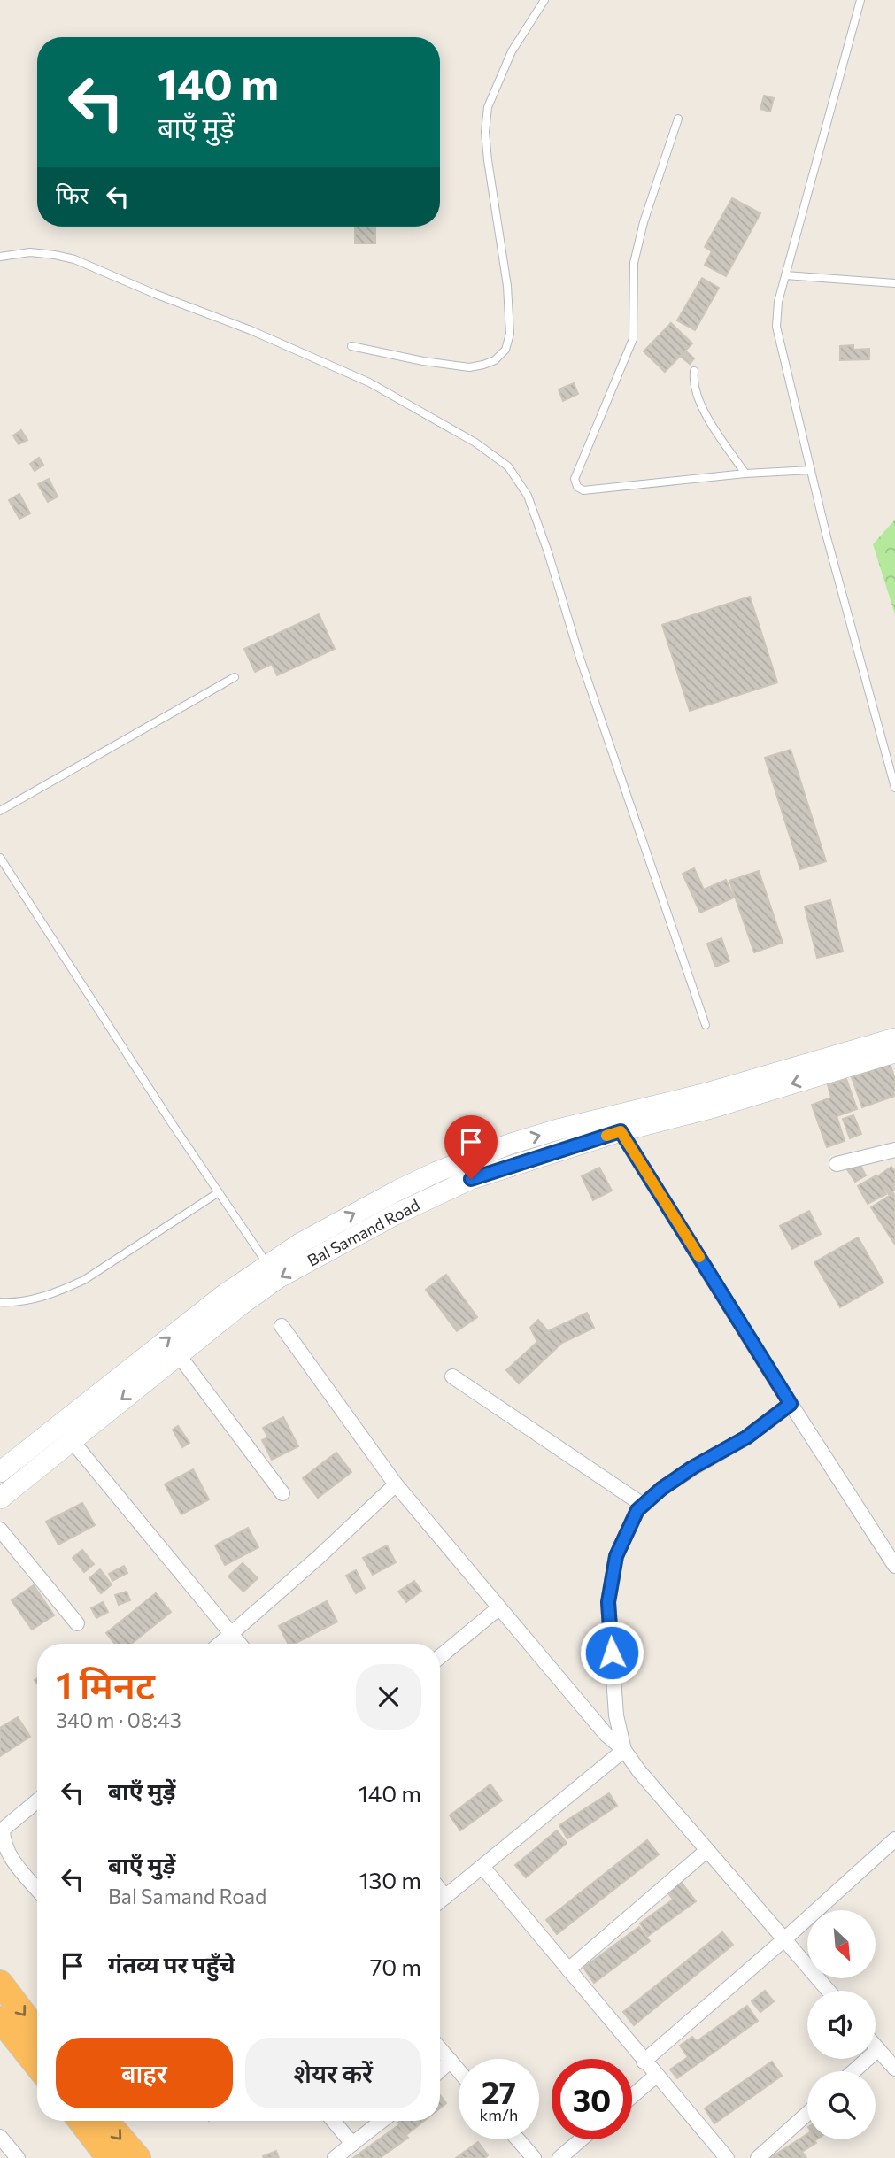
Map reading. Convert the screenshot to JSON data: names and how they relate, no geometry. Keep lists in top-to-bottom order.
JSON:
{
  "streets": {
    "main road": ["Bal Samand Road"]
  },
  "north": "bottom right",
  "page": {
    "turn": ["140 m", "बाएँ मुड़ें"],
    "then": "फिर",
    "heading": ["1 मिनट", "340 m · 08:43"],
    "list": [
      {
        "name": "बाएँ मुड़ें",
        "value": "140 m"
      },
      {
        "name": "बाएँ मुड़ें",
        "note": "Bal Samand Road",
        "value": "130 m"
      },
      {
        "name": "गंतव्य पर पहुँचे",
        "value": "70 m"
      }
    ],
    "buttons": ["बाहर", "शेयर करें"],
    "speed": "27 km/h",
    "limit": "30"
  }
}
